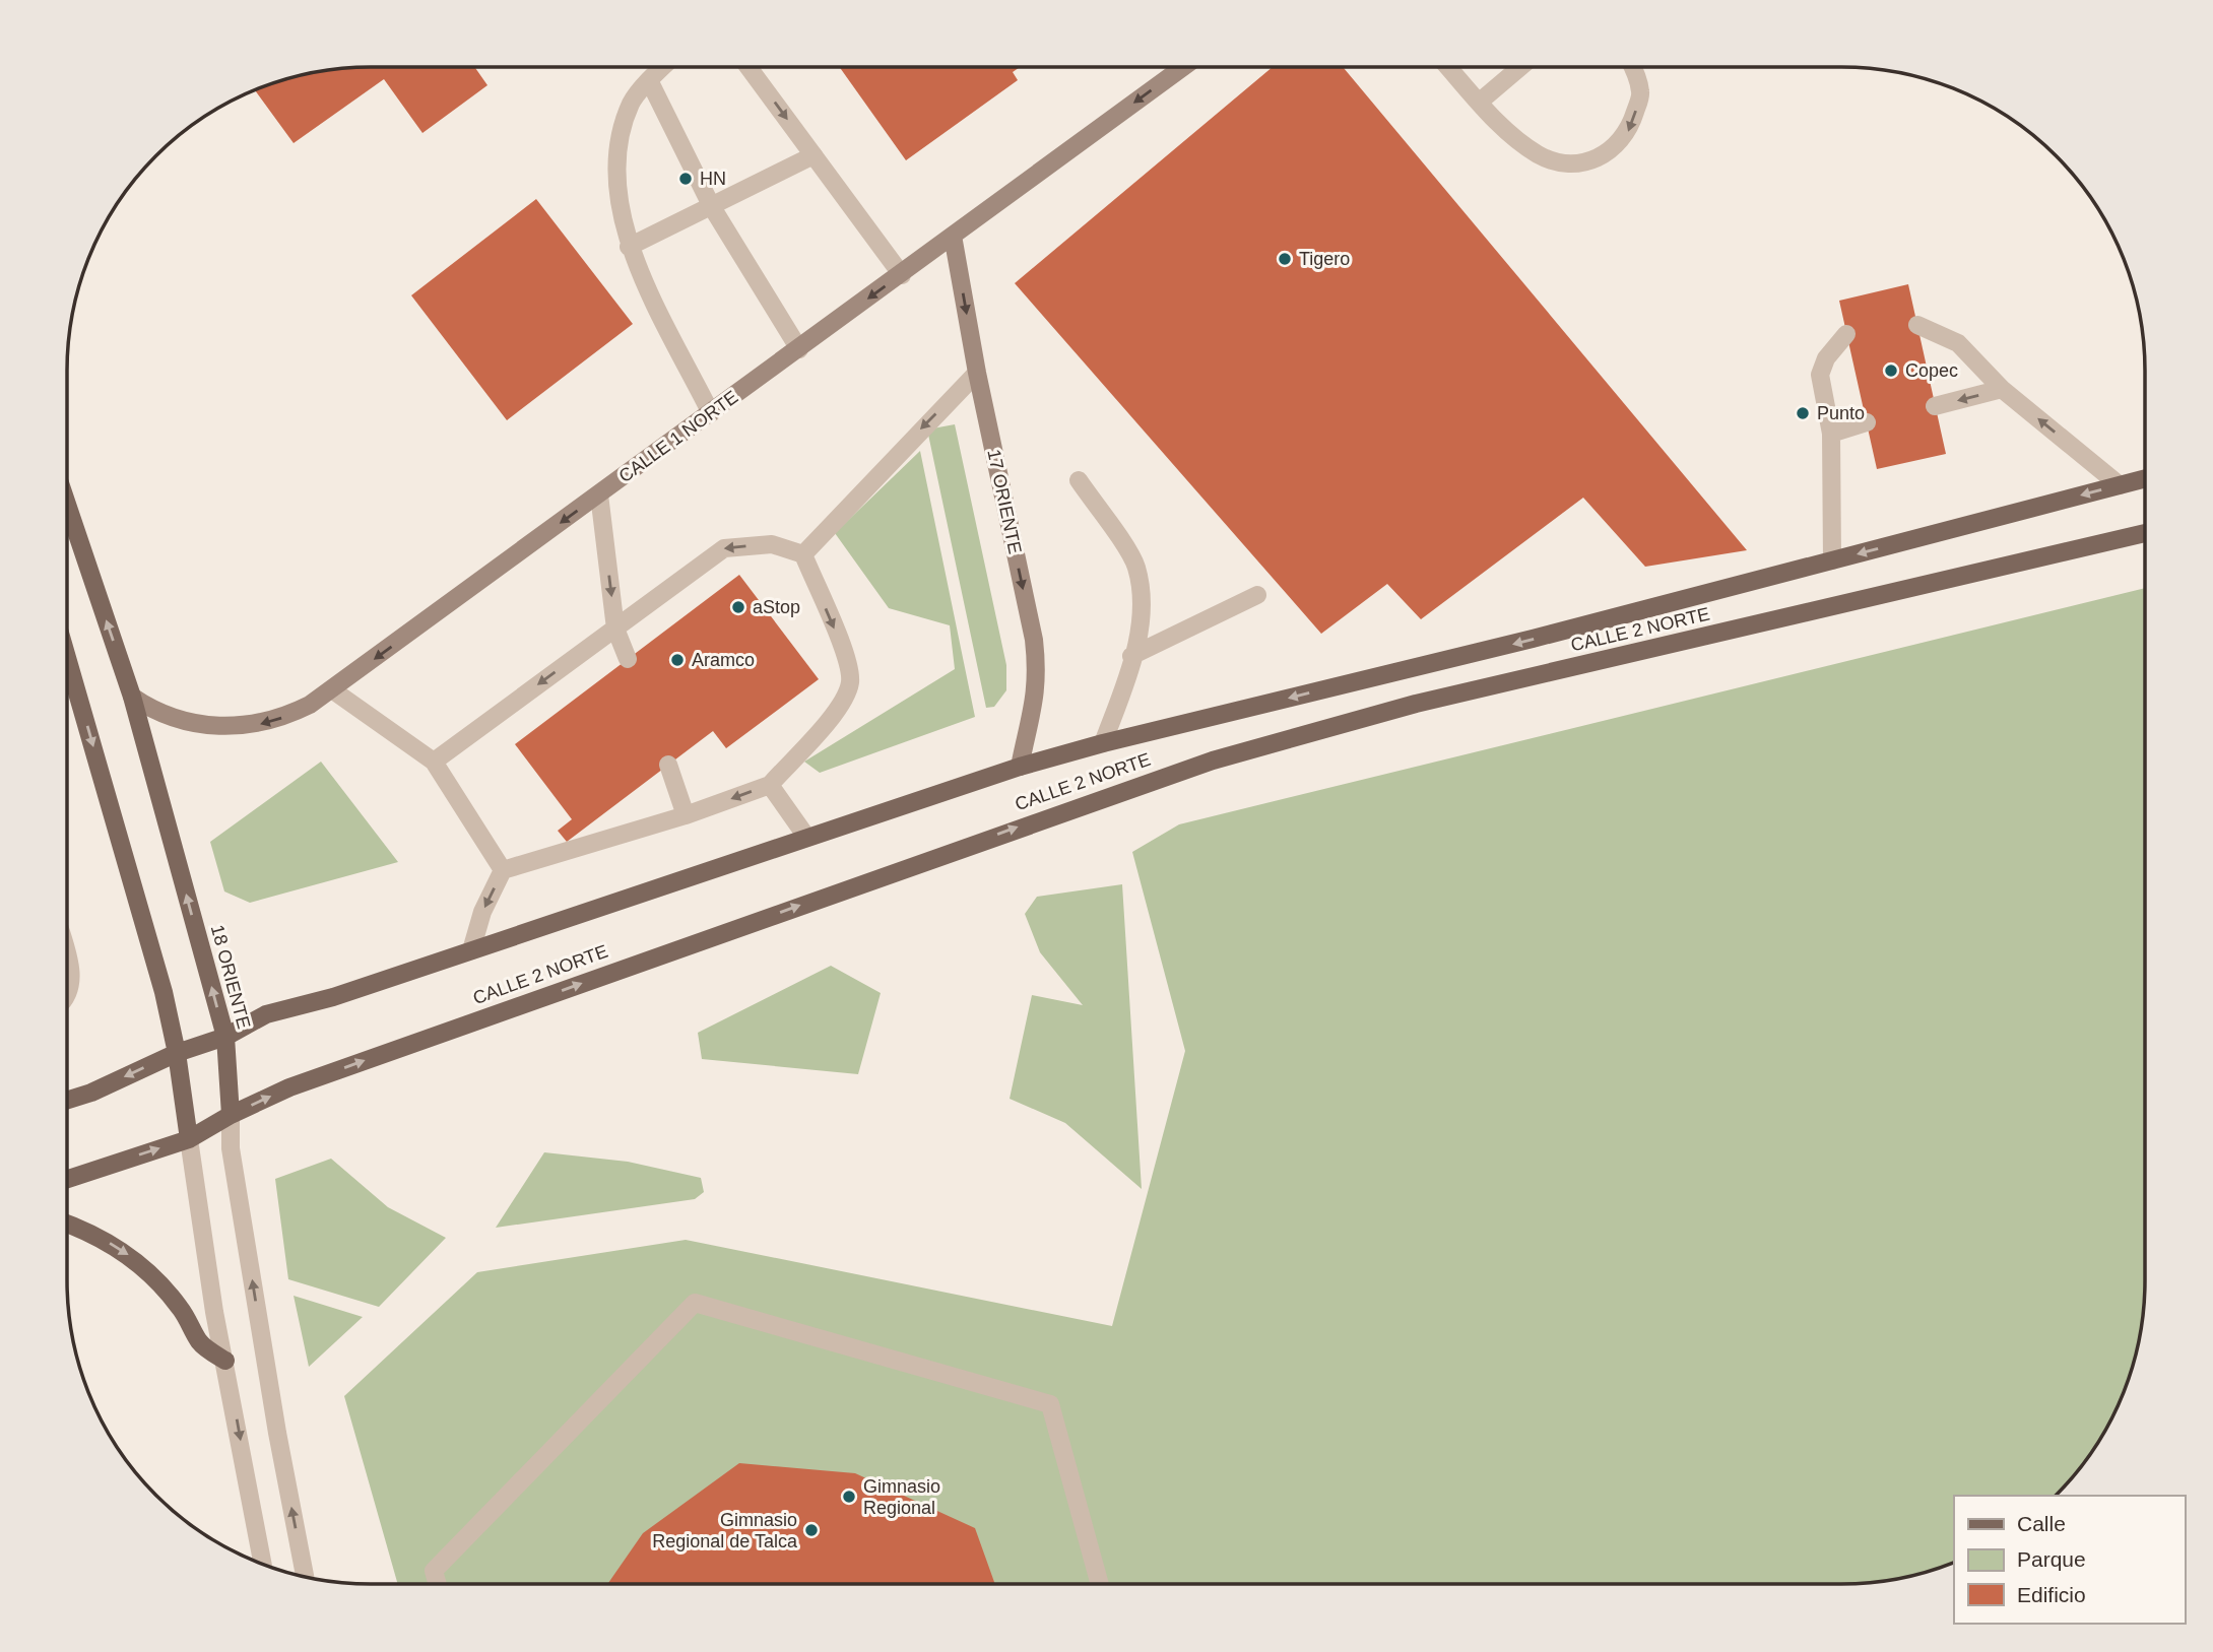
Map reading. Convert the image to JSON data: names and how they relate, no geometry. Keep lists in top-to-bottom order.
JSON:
{
  "streets": {
    "main road": [
      "CALLE 1 NORTE",
      "17 ORIENTE",
      "CALLE 2 NORTE",
      "18 ORIENTE"
    ]
  },
  "crossings": [
    ["CALLE 1 NORTE", "17 ORIENTE"],
    ["CALLE 1 NORTE", "18 ORIENTE"],
    ["17 ORIENTE", "CALLE 2 NORTE"],
    ["CALLE 2 NORTE", "18 ORIENTE"]
  ],
  "one_way": ["CALLE 1 NORTE", "17 ORIENTE"],
  "places": [
    "HN",
    "Tigero",
    "Copec",
    "Punto",
    "aStop",
    "Aramco",
    "Gimnasio Regional",
    "Gimnasio Regional de Talca"
  ],
  "legend": ["Calle", "Parque", "Edificio"]
}
